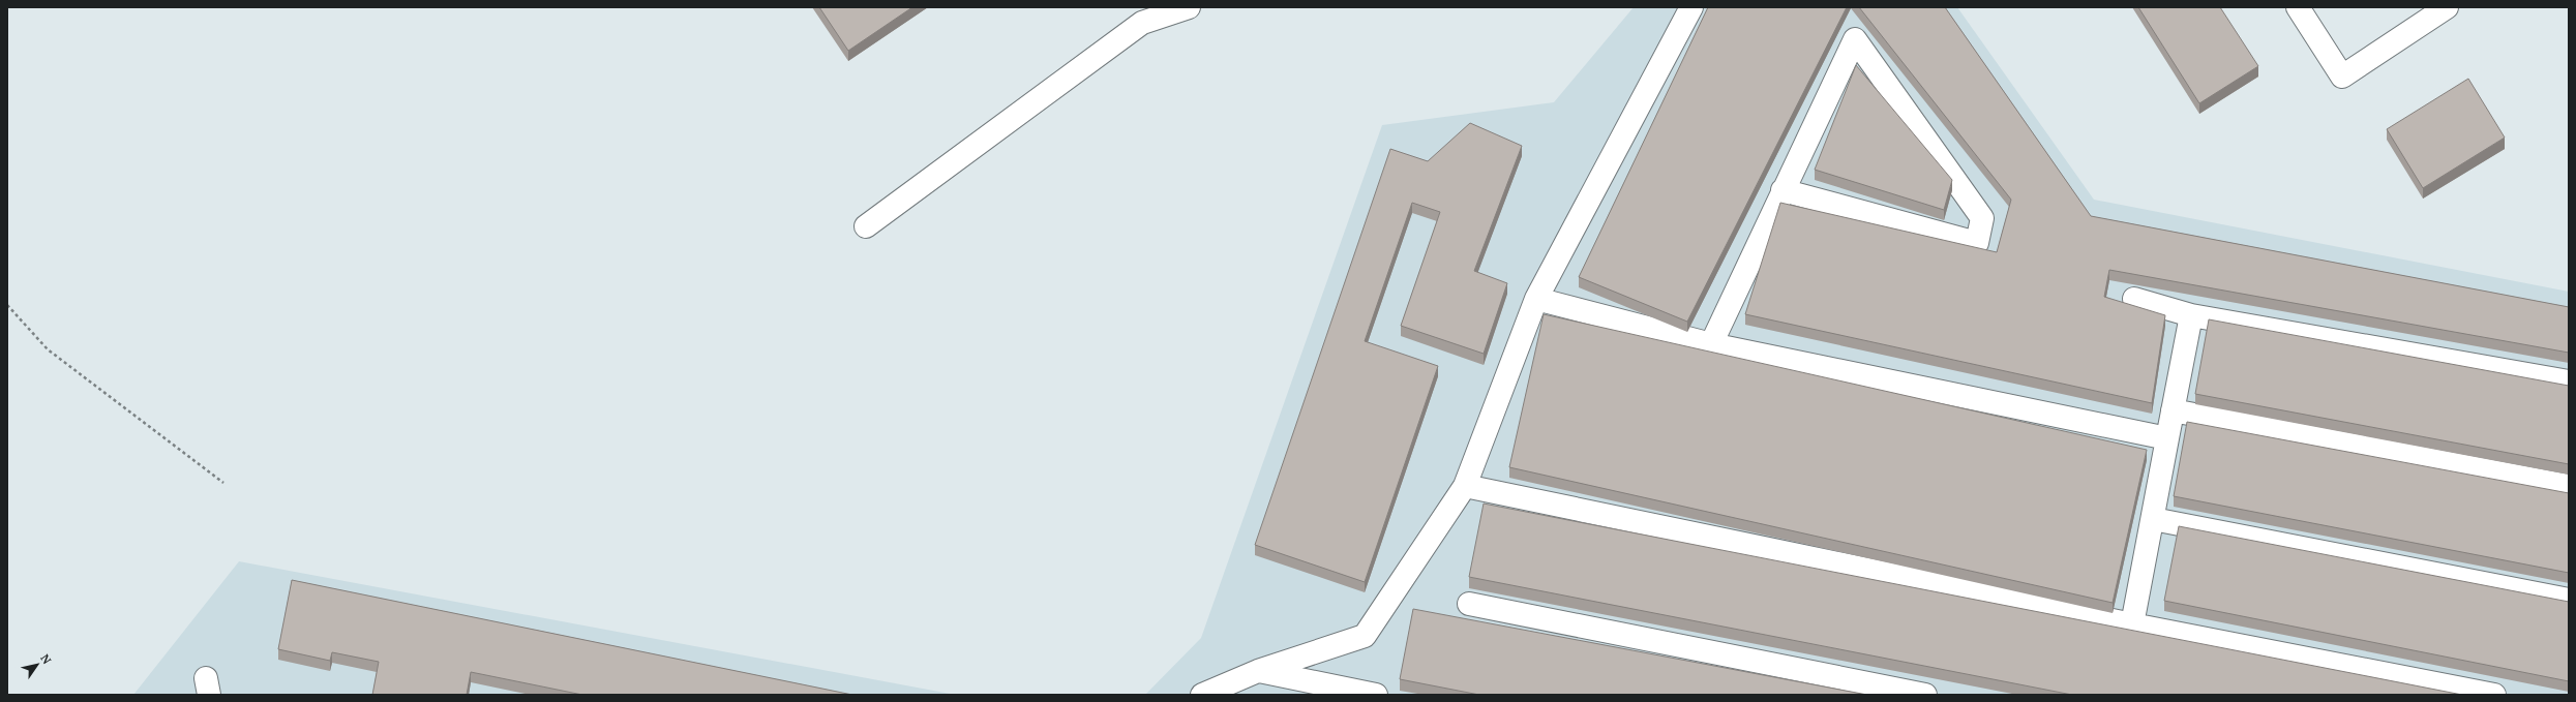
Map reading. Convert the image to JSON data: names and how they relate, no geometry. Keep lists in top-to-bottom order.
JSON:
{
  "north": "top right"
}
